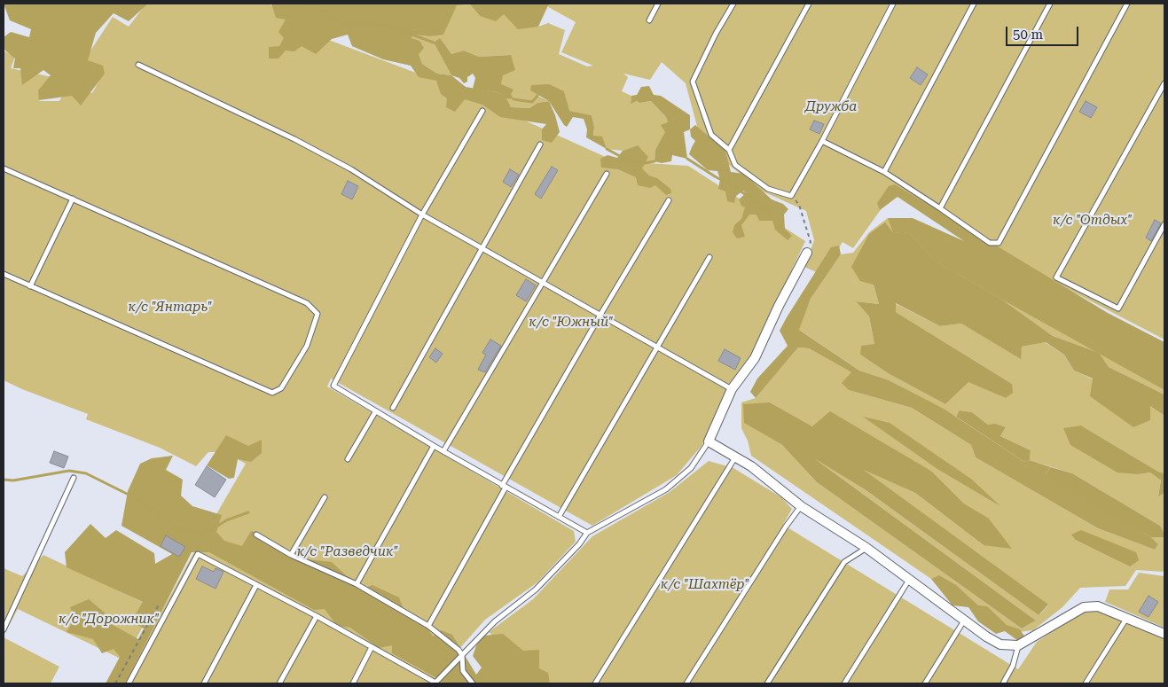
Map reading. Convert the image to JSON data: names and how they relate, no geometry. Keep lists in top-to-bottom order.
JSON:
{
  "parks": [
    "Дружба",
    "к/с \"Отдых\"",
    "к/с \"Янтарь\"",
    "к/с \"Южный\"",
    "к/с \"Разведчик\"",
    "к/с \"Шахтёр\"",
    "к/с \"Дорожник\""
  ],
  "scale_bar": "50 m"
}
